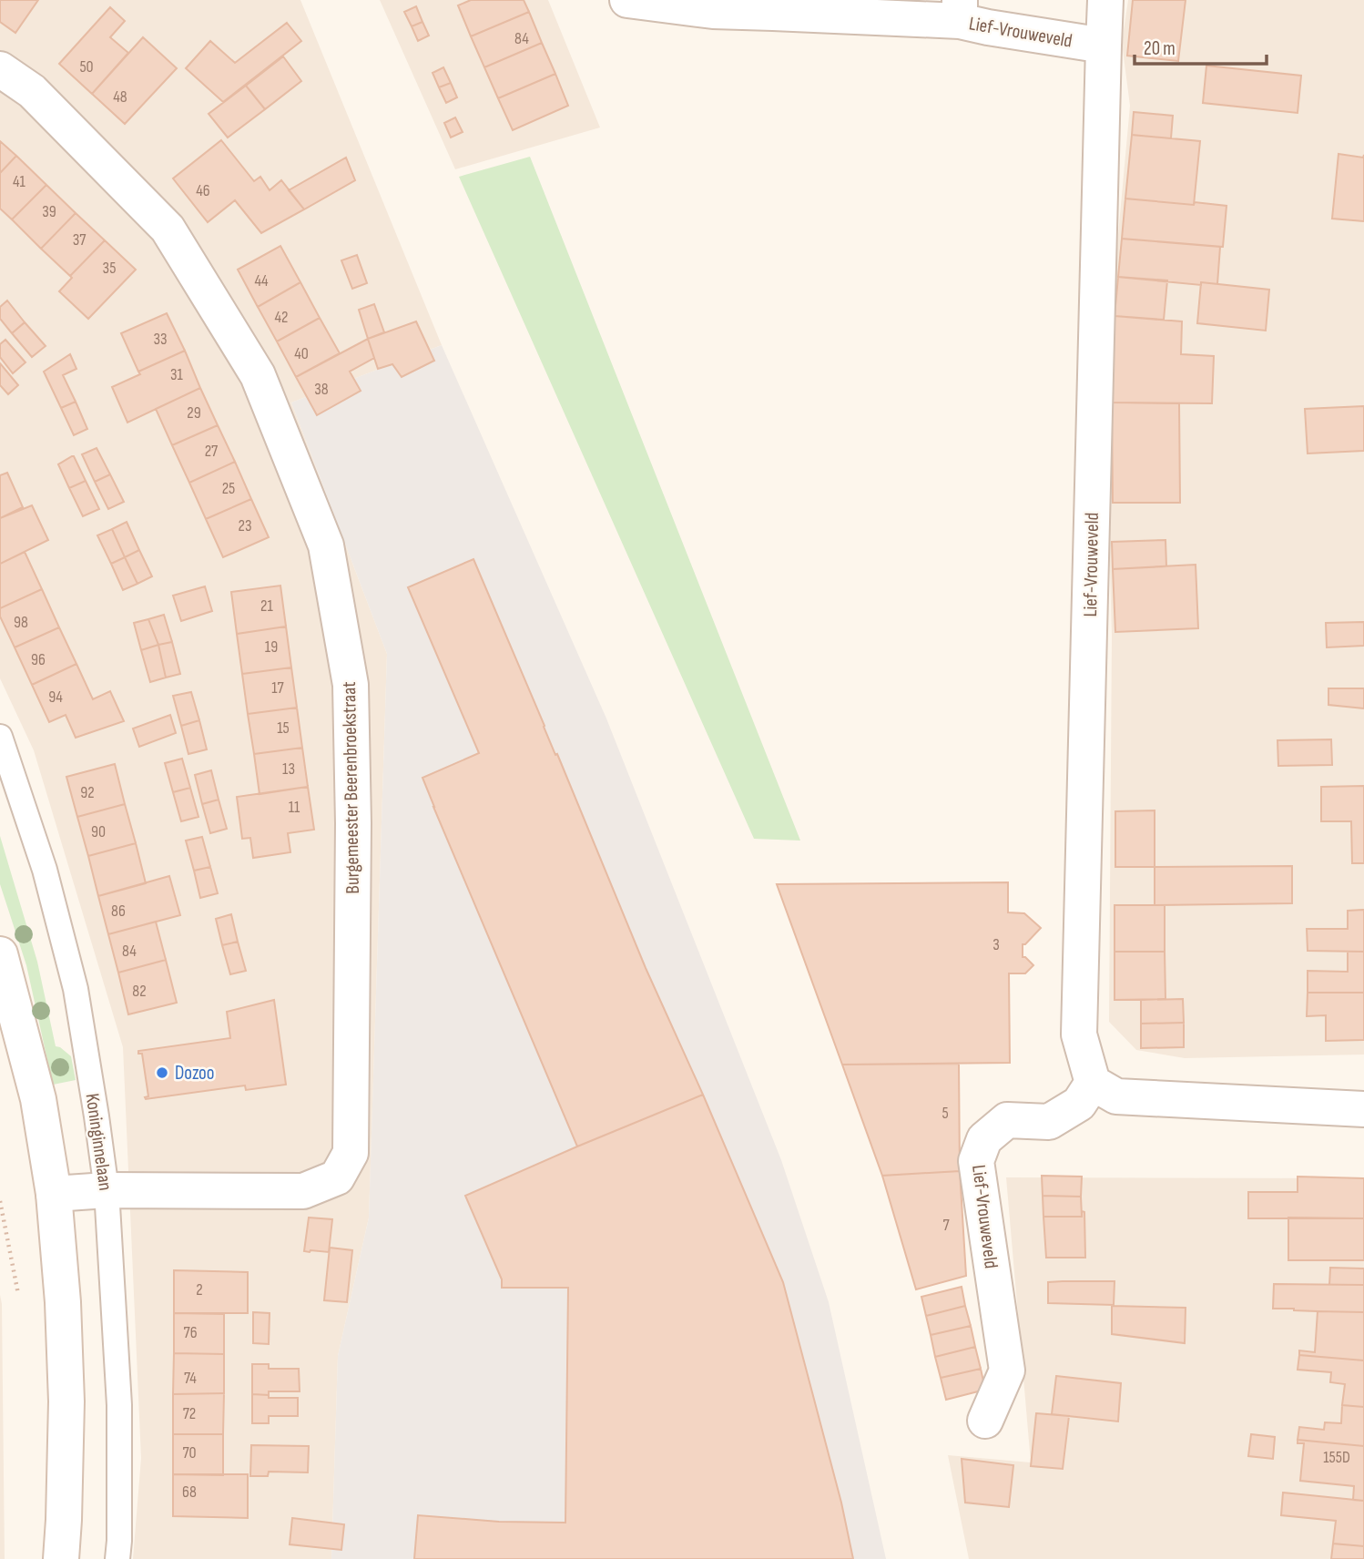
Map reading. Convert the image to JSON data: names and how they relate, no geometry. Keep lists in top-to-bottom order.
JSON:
{
  "streets": {
    "street": ["Lief-Vrouweveld", "Burgemeester Beerenbroekstraat"],
    "lane": ["Koninginnelaan"]
  },
  "crossings": [
    ["Burgemeester Beerenbroekstraat", "Koninginnelaan"]
  ],
  "places": ["Dozoo"],
  "house_numbers": [
    "84",
    "50",
    "48",
    "41",
    "46",
    "39",
    "37",
    "35",
    "44",
    "42",
    "33",
    "40",
    "31",
    "38",
    "29",
    "27",
    "25",
    "23",
    "21",
    "98",
    "19",
    "96",
    "17",
    "94",
    "15",
    "13",
    "92",
    "11",
    "90",
    "86",
    "3",
    "84",
    "82",
    "5",
    "7",
    "2",
    "76",
    "74",
    "72",
    "70",
    "155D",
    "68"
  ],
  "scale_bar": "20 m"
}
